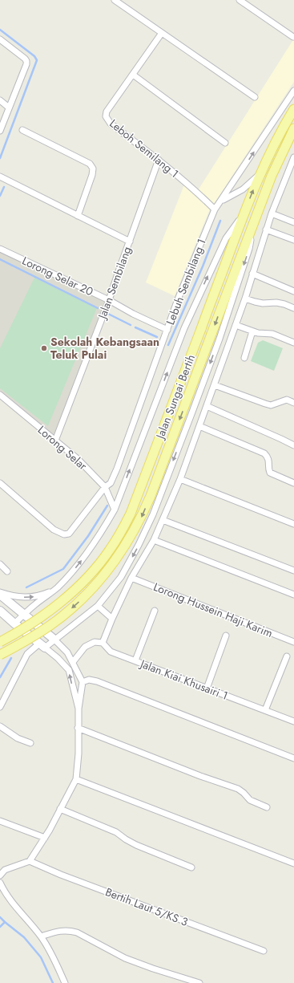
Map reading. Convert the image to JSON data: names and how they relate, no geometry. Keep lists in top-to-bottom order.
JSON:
{
  "streets": {
    "main road": ["Jalan Sungai Bertih"],
    "street": [
      "Leboh Semilang 1",
      "Lorong Selar 20",
      "Lebuh Sembilang 1",
      "Jalan Sembilang",
      "Lorong Selar",
      "Lorong Hussein Haji Karim",
      "Jalan Kiai Khusairi 1",
      "Bertih Laut 5/KS 3"
    ]
  },
  "crossings": [
    ["Leboh Semilang 1", "Lebuh Sembilang 1"],
    ["Leboh Semilang 1", "Jalan Sembilang"],
    ["Lorong Selar 20", "Lebuh Sembilang 1"],
    ["Lorong Selar 20", "Jalan Sembilang"],
    ["Lebuh Sembilang 1", "Lorong Selar"],
    ["Jalan Sembilang", "Lorong Selar"]
  ],
  "places": ["Sekolah Kebangsaan Teluk Pulai"]
}
